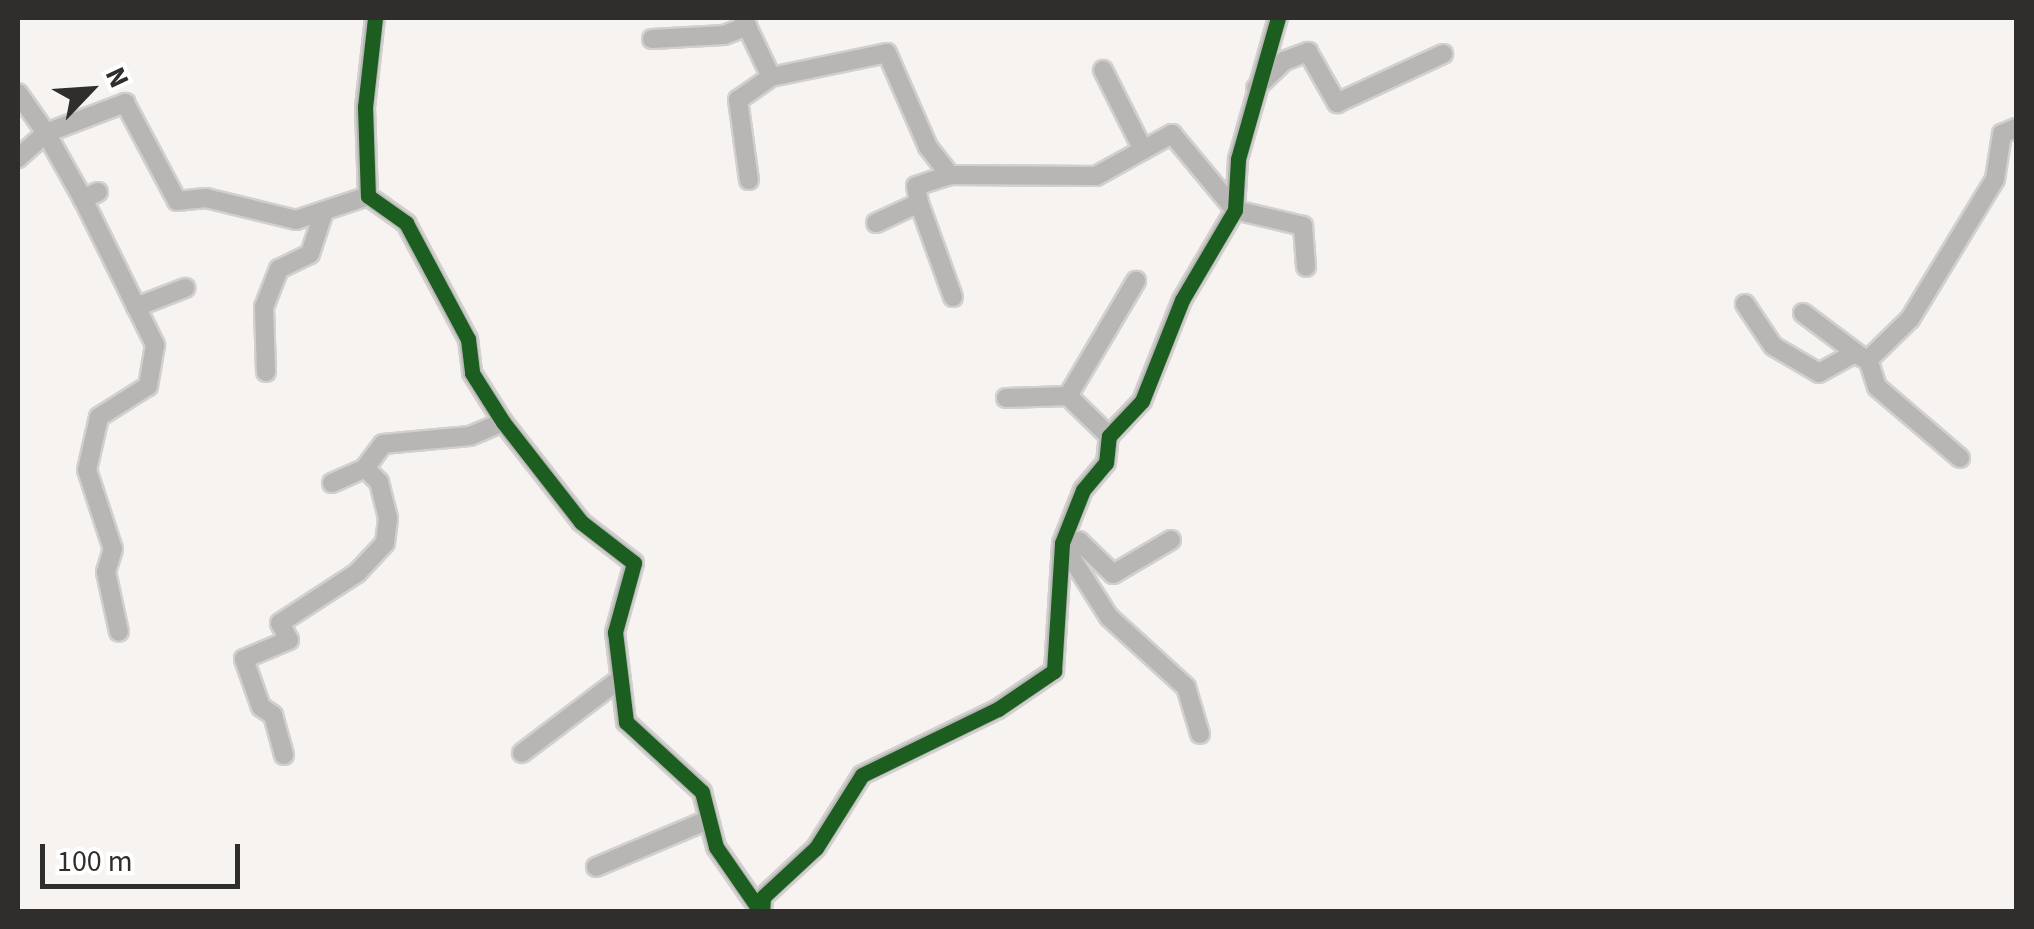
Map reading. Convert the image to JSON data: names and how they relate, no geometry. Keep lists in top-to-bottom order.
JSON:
{
  "scale_bar": "100 m",
  "north": "top right"
}
